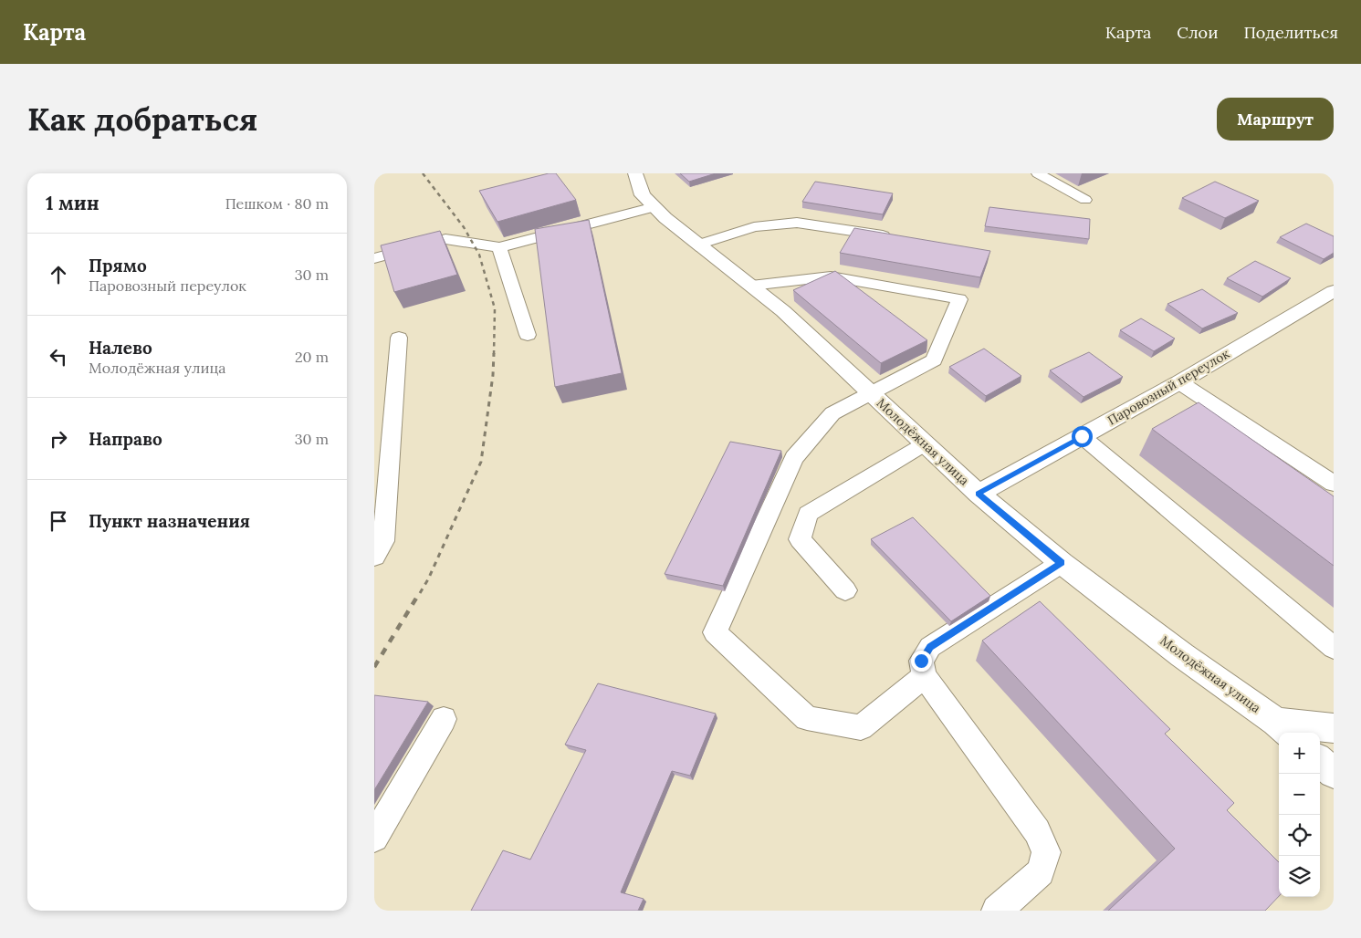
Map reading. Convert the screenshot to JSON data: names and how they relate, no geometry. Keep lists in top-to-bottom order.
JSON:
{
  "streets": {
    "street": ["Паровозный переулок", "Молодёжная улица"]
  },
  "crossings": [
    ["Паровозный переулок", "Молодёжная улица"]
  ],
  "page": {
    "header": "Карта",
    "nav": ["Карта", "Слои", "Поделиться"],
    "buttons": "Маршрут",
    "title": "Как добраться",
    "heading": ["1 мин", "Пешком · 80 m"],
    "list": [
      ["Прямо", "Паровозный переулок", "30 m"],
      ["Налево", "Молодёжная улица", "20 m"],
      ["Направо", "30 m"],
      "Пункт назначения"
    ],
    "map_buttons": ["+", "−"]
  }
}
